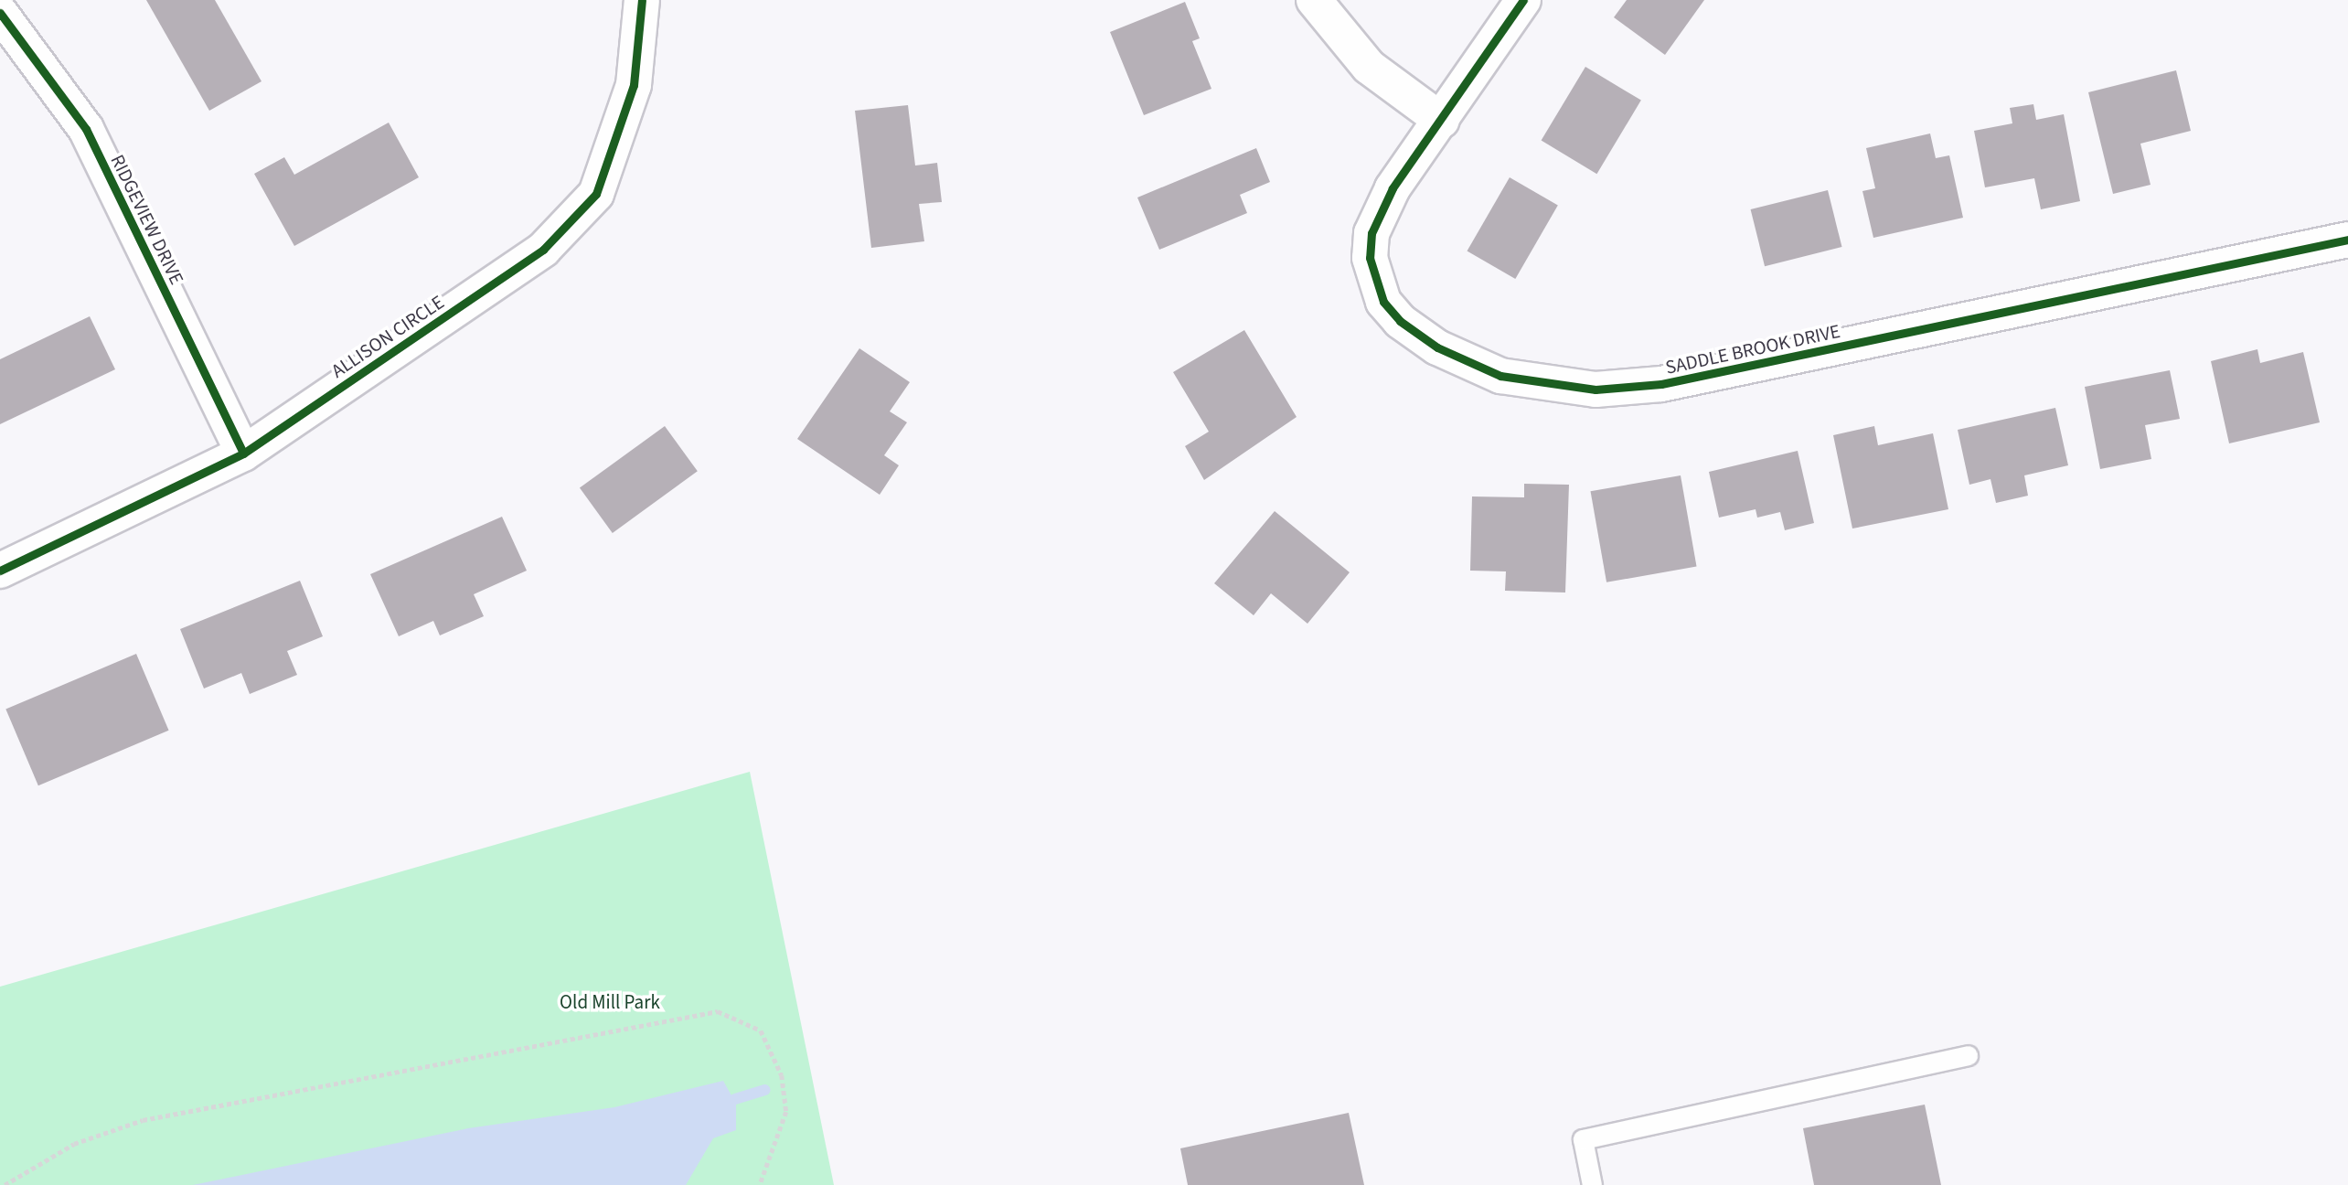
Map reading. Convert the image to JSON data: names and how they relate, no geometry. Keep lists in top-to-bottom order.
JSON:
{
  "streets": {
    "street": ["RIDGEVIEW DRIVE", "ALLISON CIRCLE", "SADDLE BROOK DRIVE"]
  },
  "crossings": [
    ["RIDGEVIEW DRIVE", "ALLISON CIRCLE"]
  ],
  "parks": ["Old Mill Park"]
}
